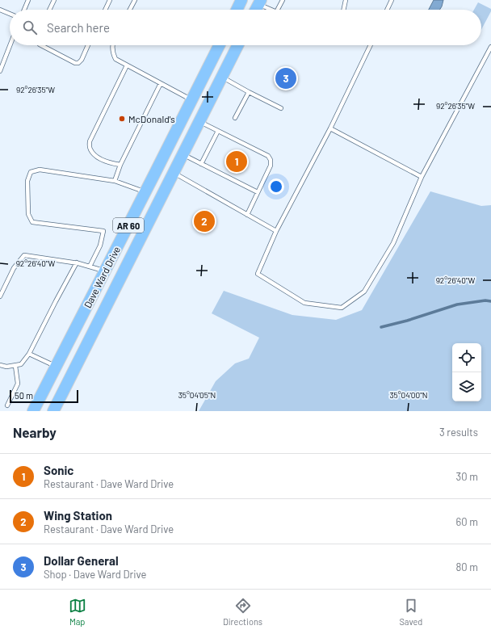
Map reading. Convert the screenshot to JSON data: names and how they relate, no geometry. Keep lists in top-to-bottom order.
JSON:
{
  "streets": {
    "main road": ["AR 60", "Dave Ward Drive"]
  },
  "places": ["McDonald's"],
  "scale_bar": "50 m",
  "page": {
    "search": "Search here",
    "pins": ["3", "1", "2"],
    "scale": "50 m",
    "heading": ["Nearby", "3 results"],
    "list": [
      {
        "mark": "1",
        "name": "Sonic",
        "note": "Restaurant · Dave Ward Drive",
        "value": "30 m"
      },
      {
        "mark": "2",
        "name": "Wing Station",
        "note": "Restaurant · Dave Ward Drive",
        "value": "60 m"
      },
      {
        "mark": "3",
        "name": "Dollar General",
        "note": "Shop · Dave Ward Drive",
        "value": "80 m"
      }
    ],
    "nav": ["Map", "Directions", "Saved"]
  },
  "coordinates": [
    "92°26'35\"W",
    "92°26'40\"W",
    "35°04'05\"N",
    "35°04'00\"N"
  ]
}
